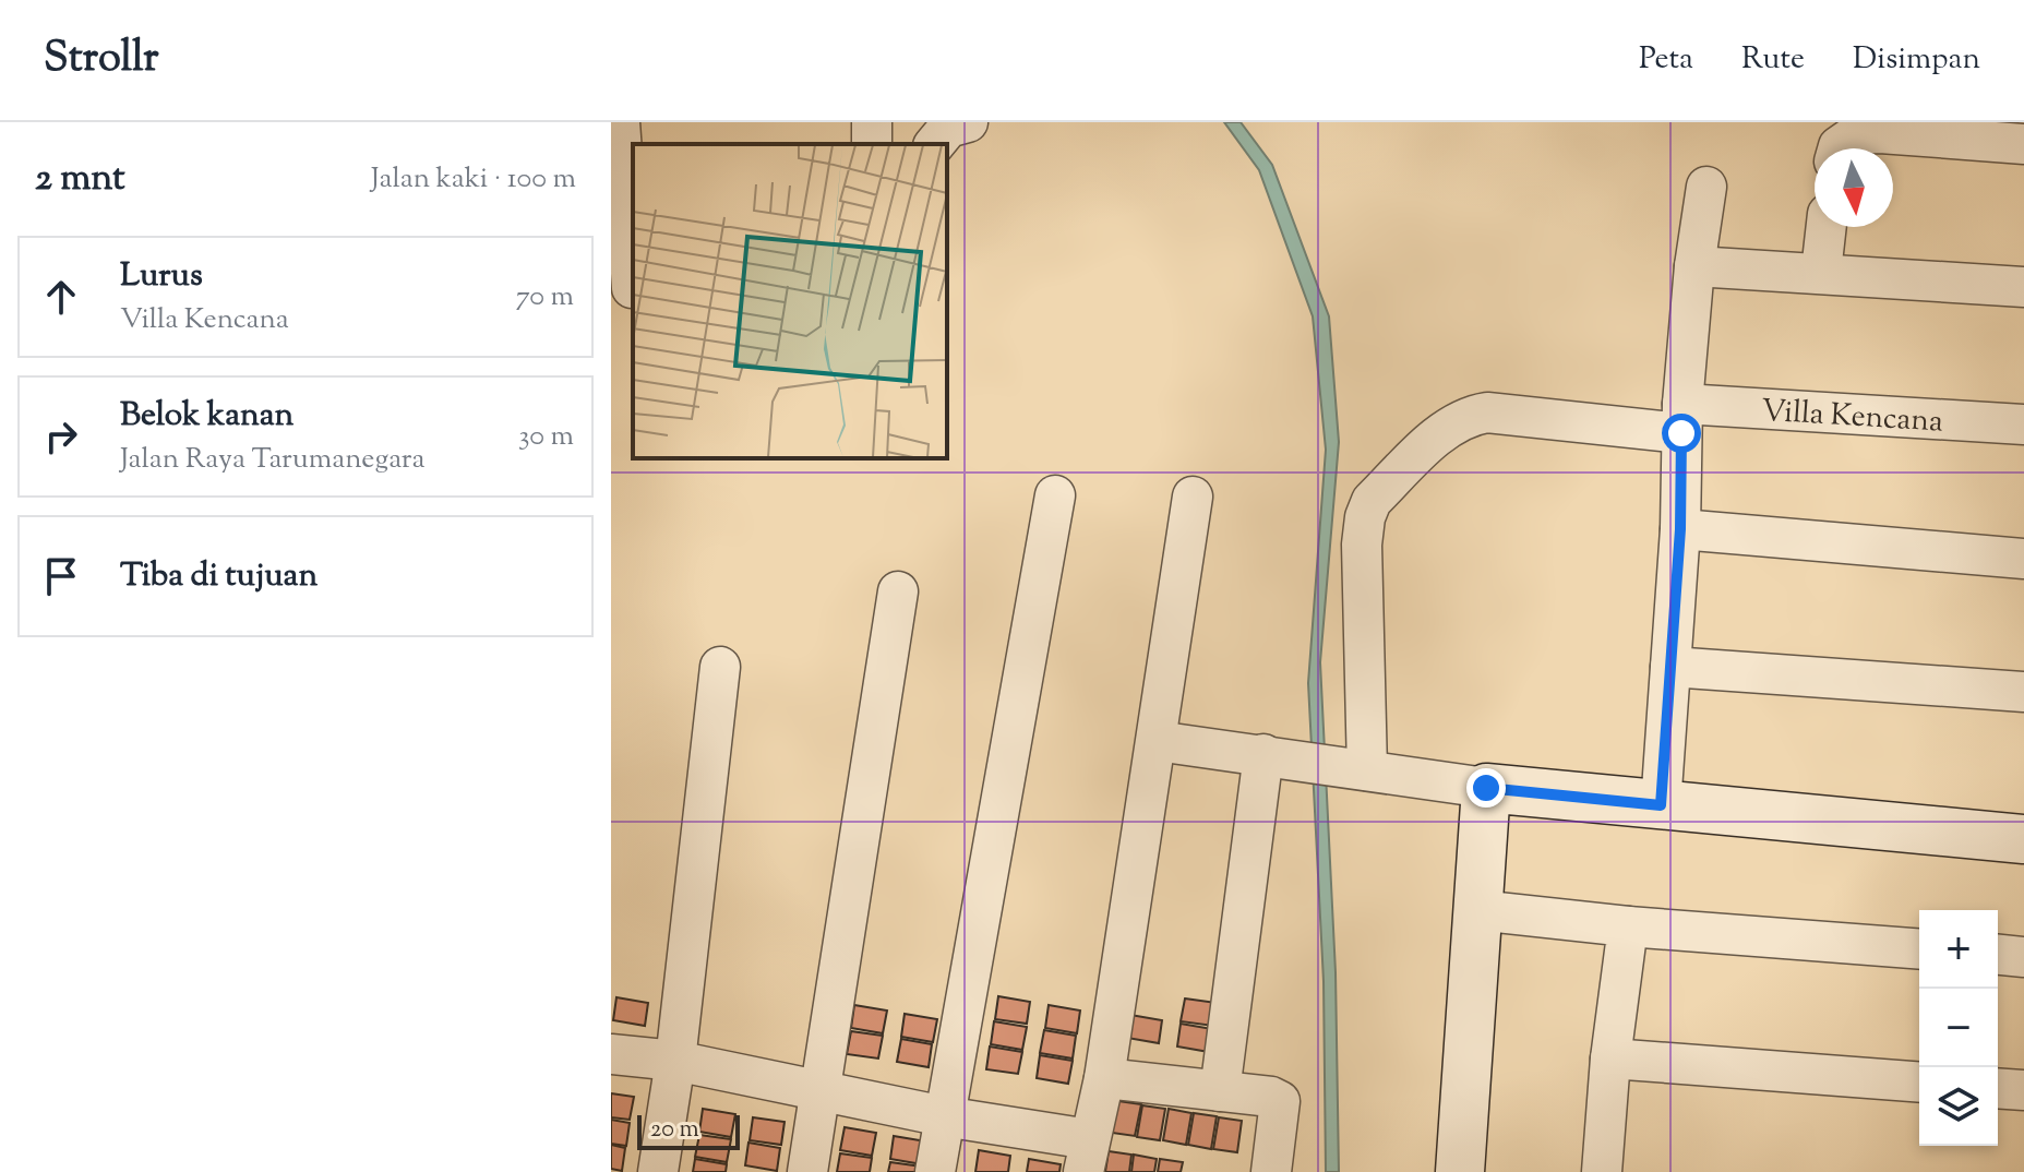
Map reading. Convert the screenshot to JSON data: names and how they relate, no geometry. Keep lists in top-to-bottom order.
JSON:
{
  "streets": {
    "street": ["Villa Kencana"]
  },
  "scale_bar": "20 m",
  "north": "bottom",
  "page": {
    "header": "Strollr",
    "nav": ["Peta", "Rute", "Disimpan"],
    "heading": ["2 mnt", "Jalan kaki · 100 m"],
    "list": [
      ["Lurus", "Villa Kencana", "70 m"],
      ["Belok kanan", "Jalan Raya Tarumanegara", "30 m"],
      "Tiba di tujuan"
    ],
    "map_buttons": ["+", "−"],
    "scale": "20 m"
  }
}
